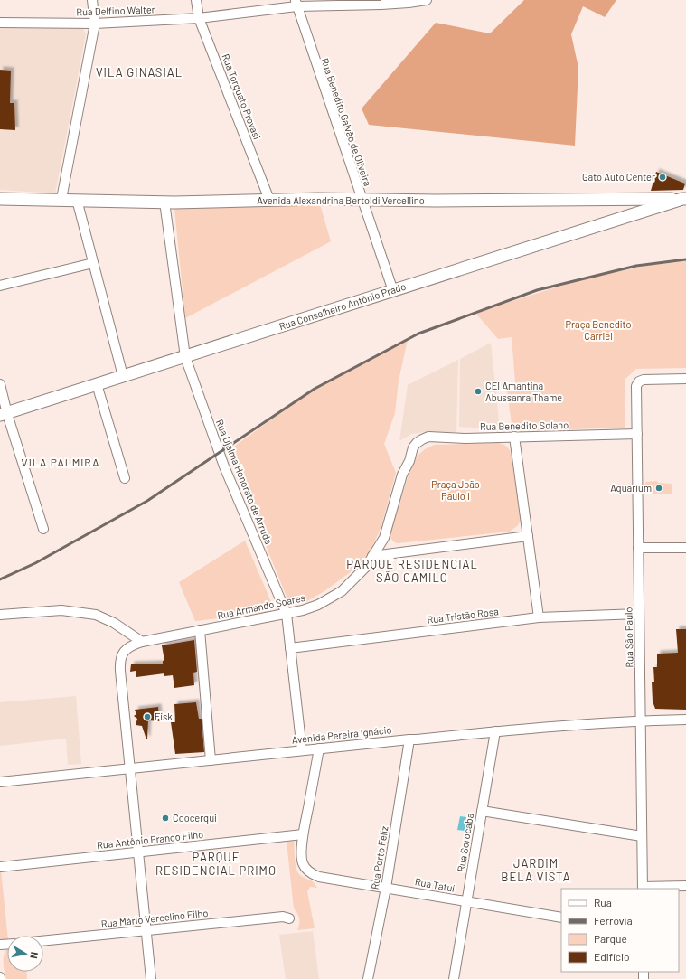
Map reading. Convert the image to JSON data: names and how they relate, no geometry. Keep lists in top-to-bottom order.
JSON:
{
  "streets": {
    "main road": ["Avenida Alexandrina Bertoldi Vercellino", "Rua Conselheiro Antônio Prado"],
    "street": [
      "Rua Delfino Walter",
      "Rua Torquato Provasi",
      "Rua Benedito Galvão de Oliveira",
      "Rua Benedito Solano",
      "Rua Djalma Honorato de Arruda",
      "Rua Armando Soares",
      "Rua Tristão Rosa",
      "Rua São Paulo",
      "Avenida Pereira Ignácio",
      "Rua Antônio Franco Filho",
      "Rua Sorocaba",
      "Rua Porto Feliz",
      "Rua Tatuí",
      "Rua Mário Vercelino Filho"
    ]
  },
  "crossings": [
    ["Rua Delfino Walter", "Rua Torquato Provasi"],
    ["Rua Delfino Walter", "Rua Benedito Galvão de Oliveira"],
    ["Rua Torquato Provasi", "Avenida Alexandrina Bertoldi Vercellino"],
    ["Rua Benedito Galvão de Oliveira", "Avenida Alexandrina Bertoldi Vercellino"],
    ["Rua Benedito Galvão de Oliveira", "Rua Conselheiro Antônio Prado"],
    ["Avenida Alexandrina Bertoldi Vercellino", "Rua Conselheiro Antônio Prado"],
    ["Avenida Alexandrina Bertoldi Vercellino", "Rua Djalma Honorato de Arruda"],
    ["Rua Conselheiro Antônio Prado", "Rua Djalma Honorato de Arruda"],
    ["Rua Benedito Solano", "Rua Armando Soares"],
    ["Rua Benedito Solano", "Rua São Paulo"],
    ["Rua Djalma Honorato de Arruda", "Rua Armando Soares"],
    ["Rua Djalma Honorato de Arruda", "Rua Tristão Rosa"],
    ["Rua Djalma Honorato de Arruda", "Avenida Pereira Ignácio"],
    ["Rua Armando Soares", "Avenida Pereira Ignácio"],
    ["Rua Tristão Rosa", "Rua São Paulo"],
    ["Rua São Paulo", "Avenida Pereira Ignácio"],
    ["Avenida Pereira Ignácio", "Rua Sorocaba"],
    ["Avenida Pereira Ignácio", "Rua Porto Feliz"],
    ["Rua Antônio Franco Filho", "Rua Tatuí"],
    ["Rua Sorocaba", "Rua Tatuí"],
    ["Rua Porto Feliz", "Rua Tatuí"]
  ],
  "districts": [
    "VILA GINASIAL",
    "VILA PALMIRA",
    "PARQUE RESIDENCIAL SÃO CAMILO",
    "PARQUE RESIDENCIAL PRIMO",
    "JARDIM BELA VISTA"
  ],
  "parks": ["Praça Benedito Carriel", "Praça João Paulo I"],
  "places": [
    "Gato Auto Center",
    "CEI Amantina Abussanra Thame",
    "Aquarium",
    "Fisk",
    "Coocerqui"
  ],
  "legend": [
    "Rua",
    "Ferrovia",
    "Parque",
    "Edifício"
  ],
  "north": "right"
}
